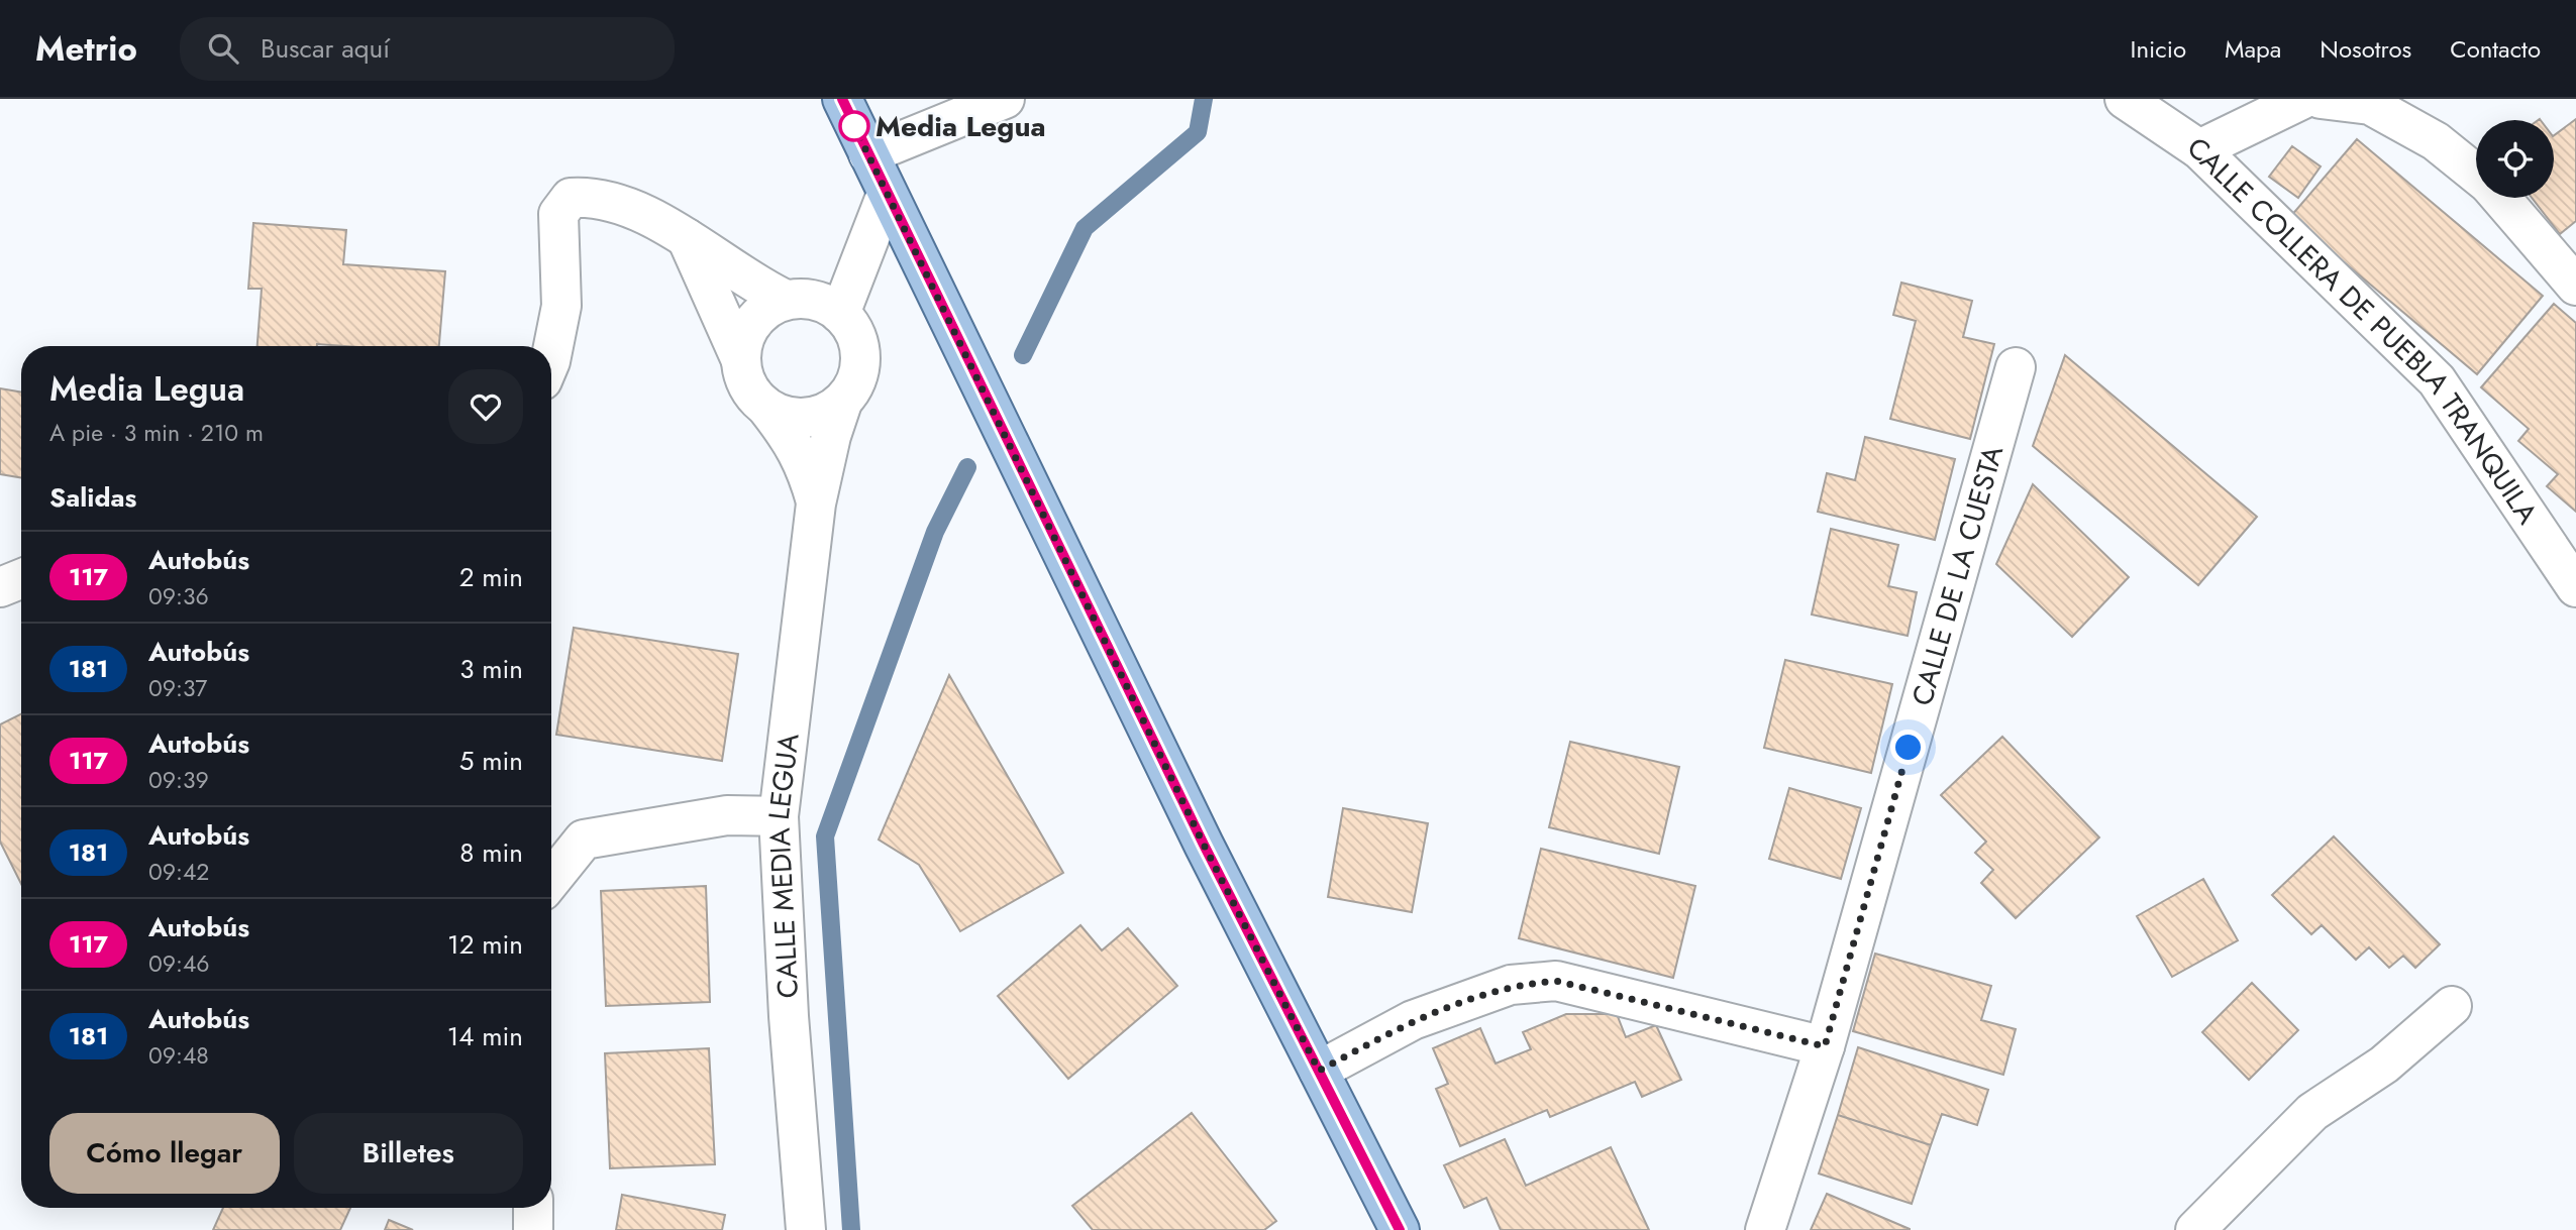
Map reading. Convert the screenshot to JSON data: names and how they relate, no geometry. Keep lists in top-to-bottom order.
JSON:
{
  "streets": {
    "street": ["CALLE COLLERA DE PUEBLA TRANQUILA", "CALLE DE LA CUESTA", "CALLE MEDIA LEGUA"]
  },
  "places": ["Media Legua"],
  "lines": ["bus line 117"],
  "page": {
    "header": "Metrio",
    "search": "Buscar aquí",
    "nav": [
      "Inicio",
      "Mapa",
      "Nosotros",
      "Contacto"
    ],
    "heading": [
      ["Media Legua", "A pie · 3 min · 210 m"],
      "Salidas"
    ],
    "list": [
      {
        "mark": "117",
        "name": "Autobús",
        "note": "09:36",
        "value": "2 min"
      },
      {
        "mark": "181",
        "name": "Autobús",
        "note": "09:37",
        "value": "3 min"
      },
      {
        "mark": "117",
        "name": "Autobús",
        "note": "09:39",
        "value": "5 min"
      },
      {
        "mark": "181",
        "name": "Autobús",
        "note": "09:42",
        "value": "8 min"
      },
      {
        "mark": "117",
        "name": "Autobús",
        "note": "09:46",
        "value": "12 min"
      },
      {
        "mark": "181",
        "name": "Autobús",
        "note": "09:48",
        "value": "14 min"
      }
    ],
    "buttons": ["Cómo llegar", "Billetes"]
  }
}
